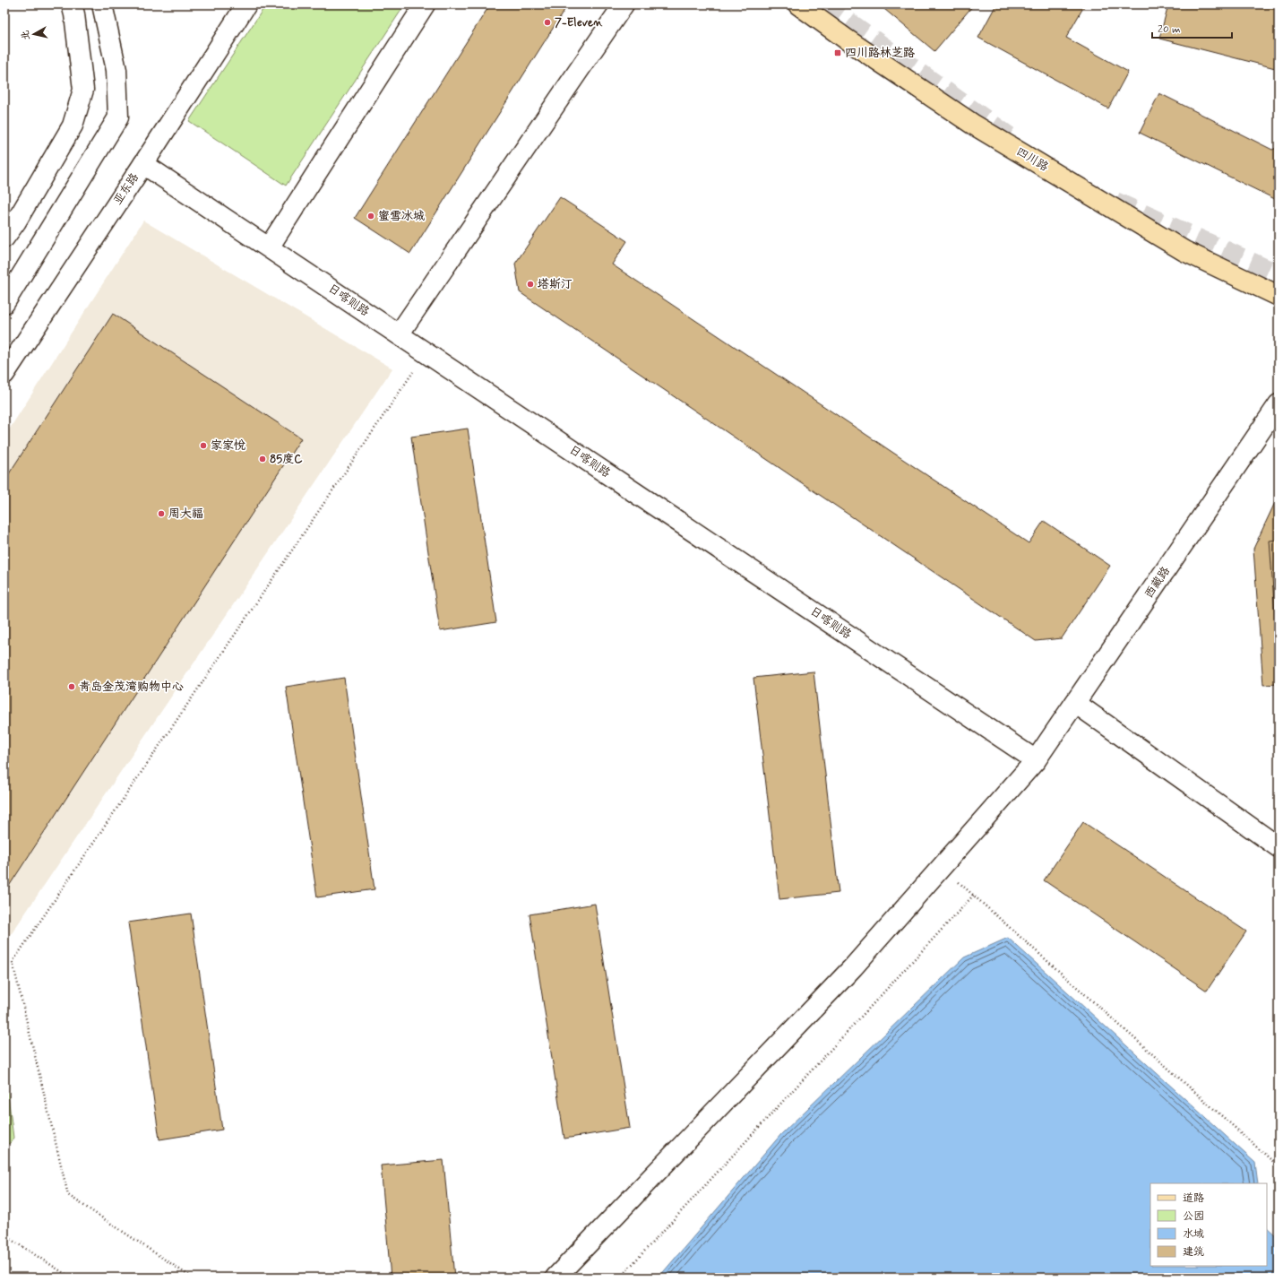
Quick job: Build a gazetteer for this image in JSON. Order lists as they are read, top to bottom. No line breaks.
{"streets":{"main road":["四川路"],"street":["亚东路","日喀则路","西藏路"]},"crossings":[["亚东路","日喀则路"],["日喀则路","西藏路"]],"places":{"other":["7-Eleven","蜜雪冰城","塔斯汀","家家悦","85度C","周大福","青岛金茂湾购物中心"],"transit":["四川路林芝路"]},"legend":["道路","公园","水域","建筑"],"scale_bar":"20 m","north":"left"}
